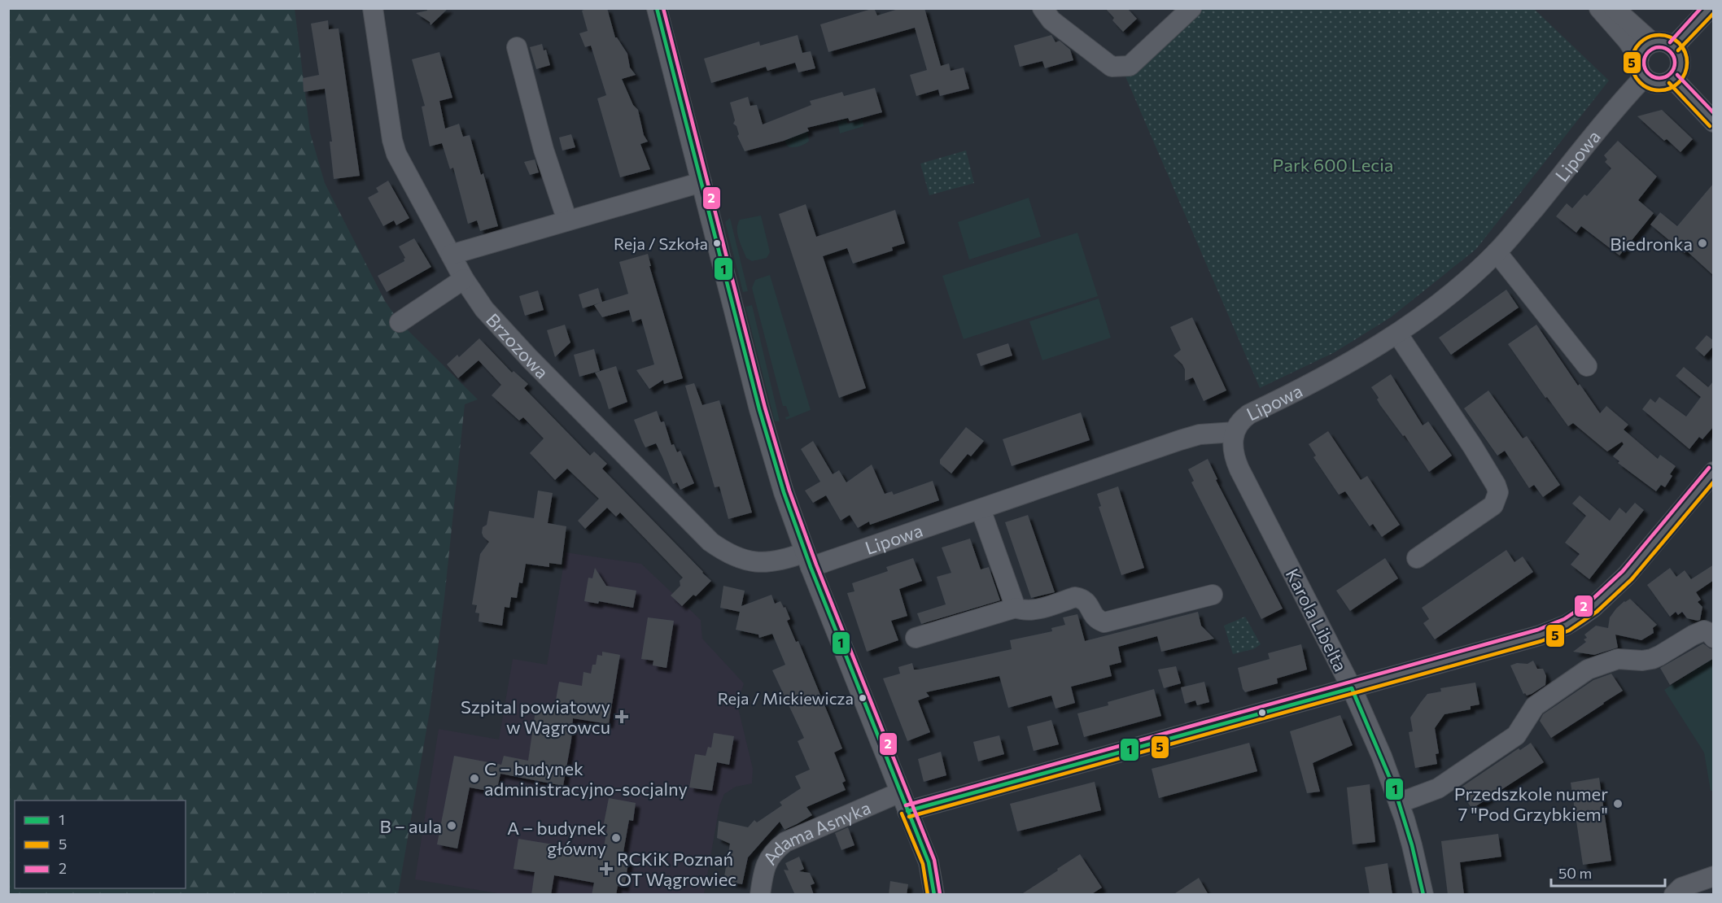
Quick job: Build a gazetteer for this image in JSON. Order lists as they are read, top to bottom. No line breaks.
{"streets":{"street":["Lipowa","Brzozowa","Karola Libelta","Adama Asnyka"]},"crossings":[["Lipowa","Brzozowa"],["Lipowa","Karola Libelta"]],"parks":["Park 600 Lecia"],"places":{"other":["Reja / Szkoła","Biedronka","Reja / Mickiewicza","C – budynek administracyjno-socjalny","Przedszkole numer 7 \"Pod Grzybkiem\"","B – aula","A – budynek główny"],"health":["Szpital powiatowy w Wągrowcu","RCKiK Poznań OT Wągrowiec"]},"lines":["transit line 1","transit line 2","transit line 5"],"legend":["1","5","2"],"scale_bar":"50 m"}
